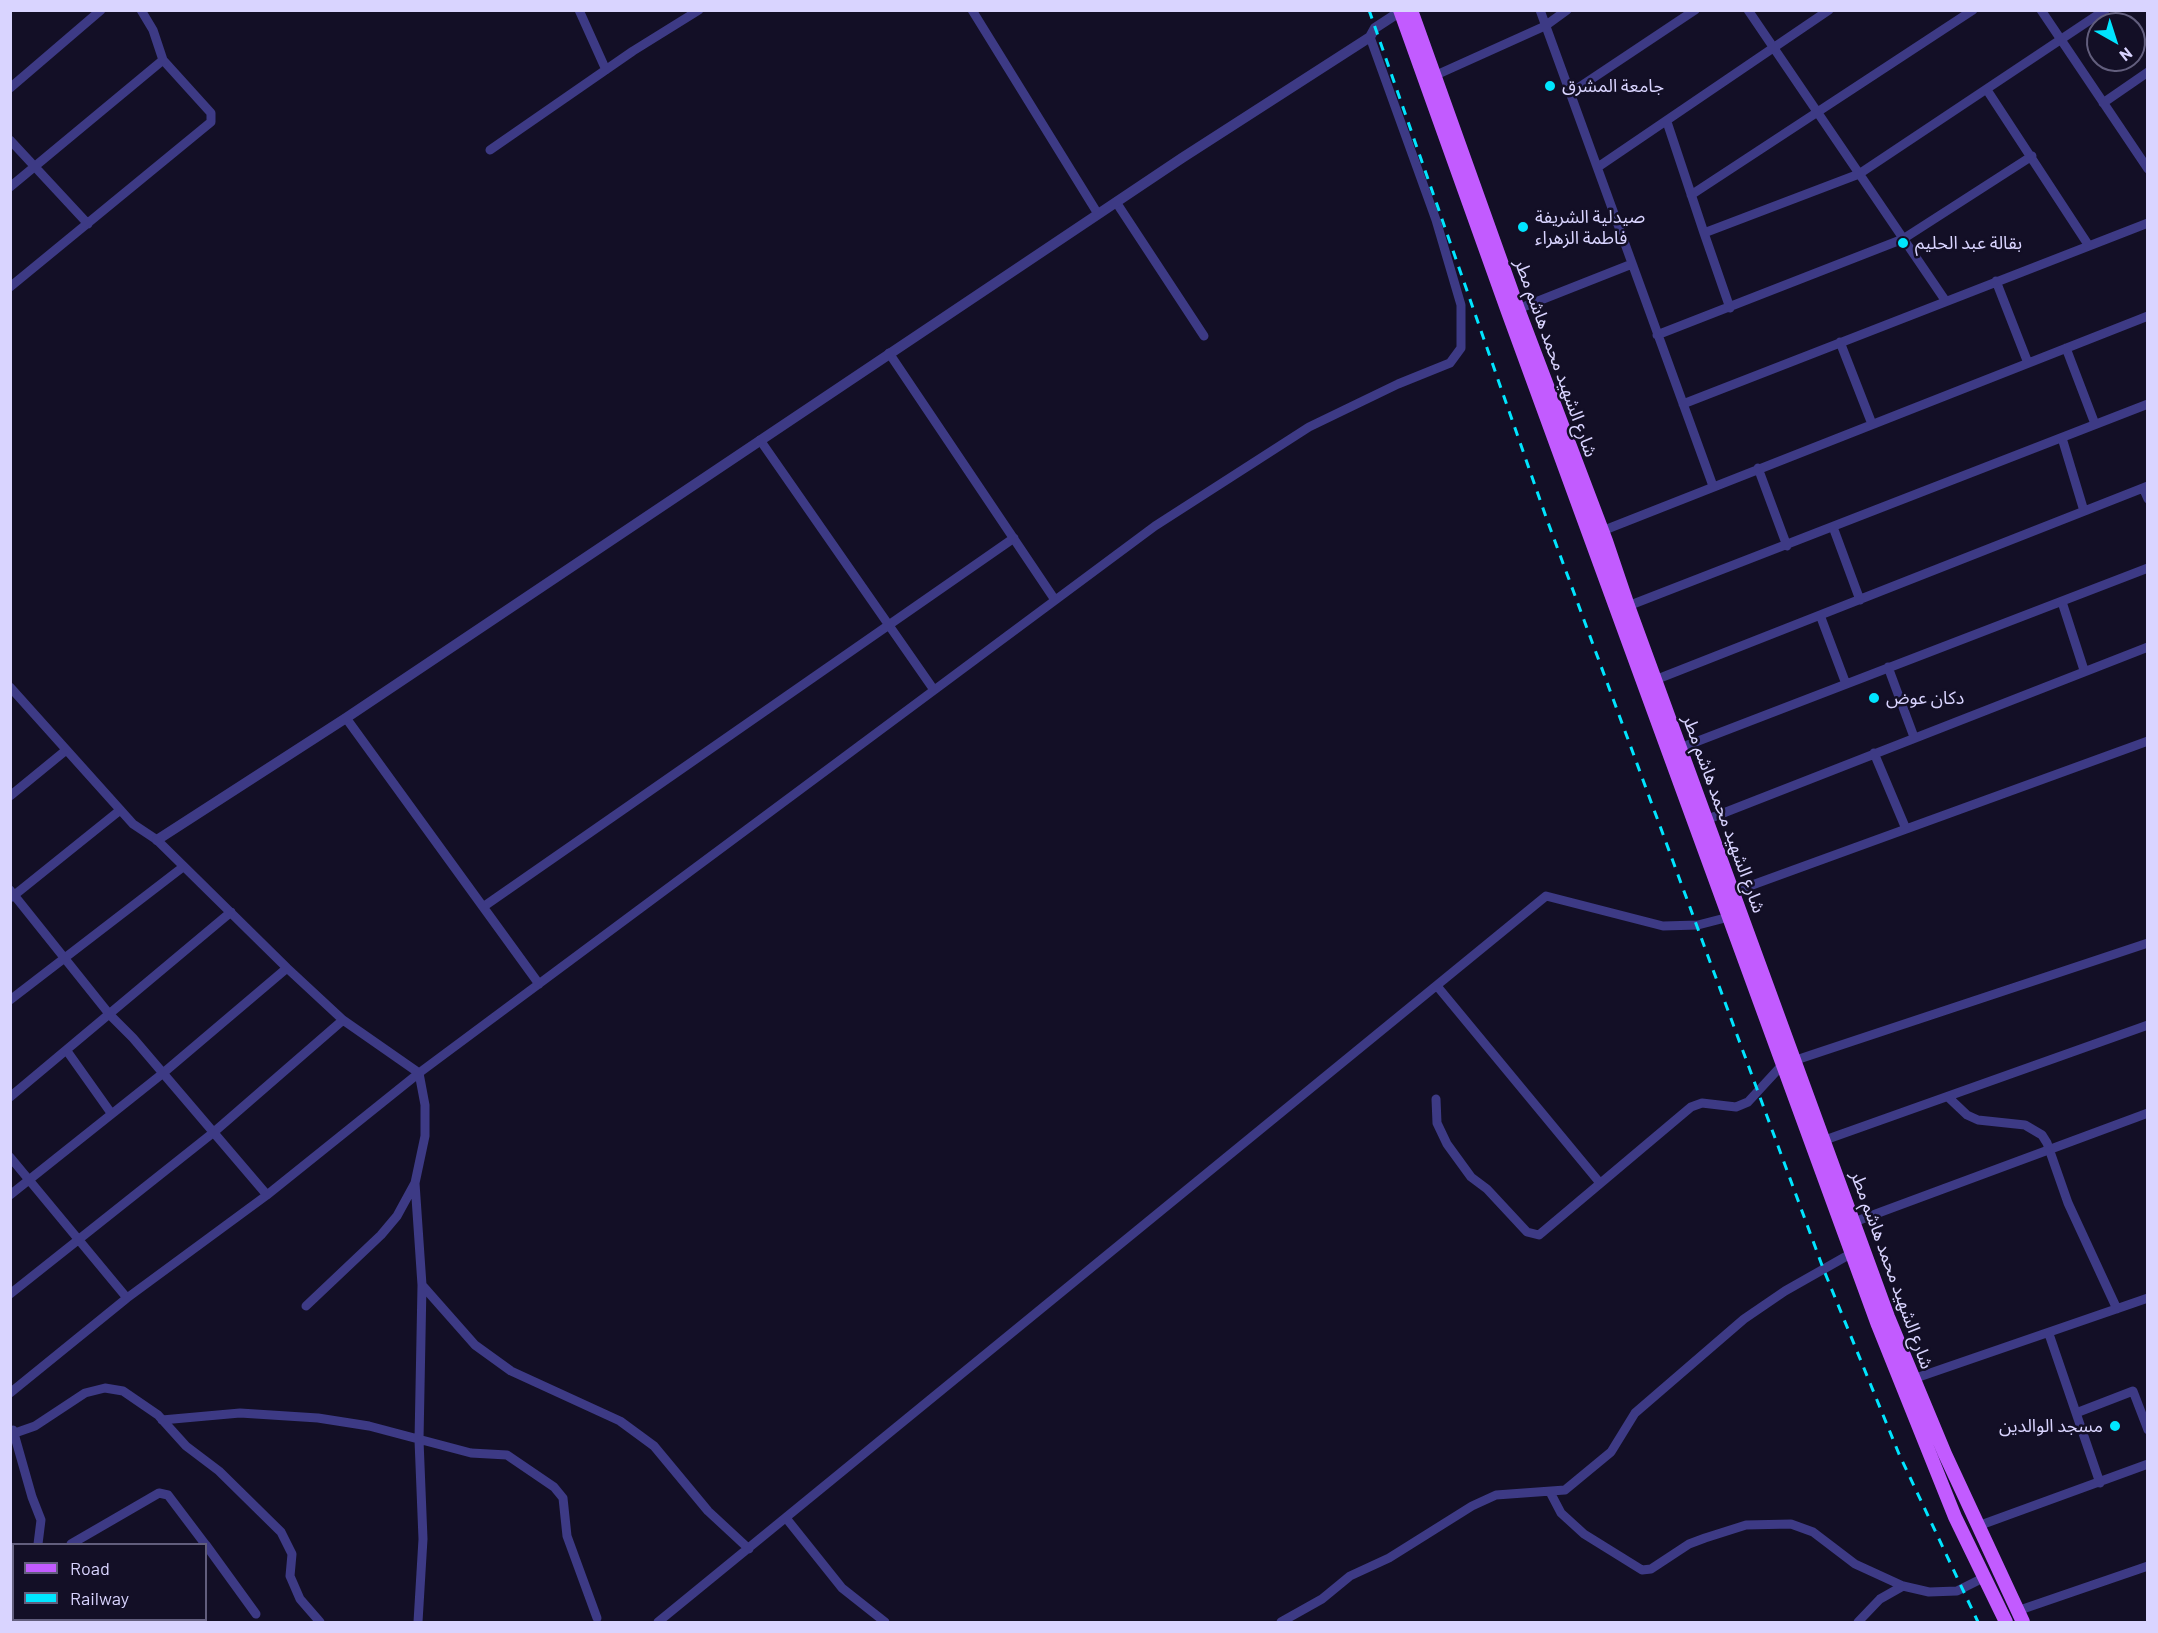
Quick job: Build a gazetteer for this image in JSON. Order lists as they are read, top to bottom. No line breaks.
{"streets":{"main road":["شارع الشهيد محمد هاشم مطر"]},"places":["جامعة المشرق","صيدلية الشريفة فاطمة الزهراء","بقالة عبد الحليم","دكان عوض","مسجد الوالدين"],"legend":["Road","Railway"],"north":"bottom right"}
